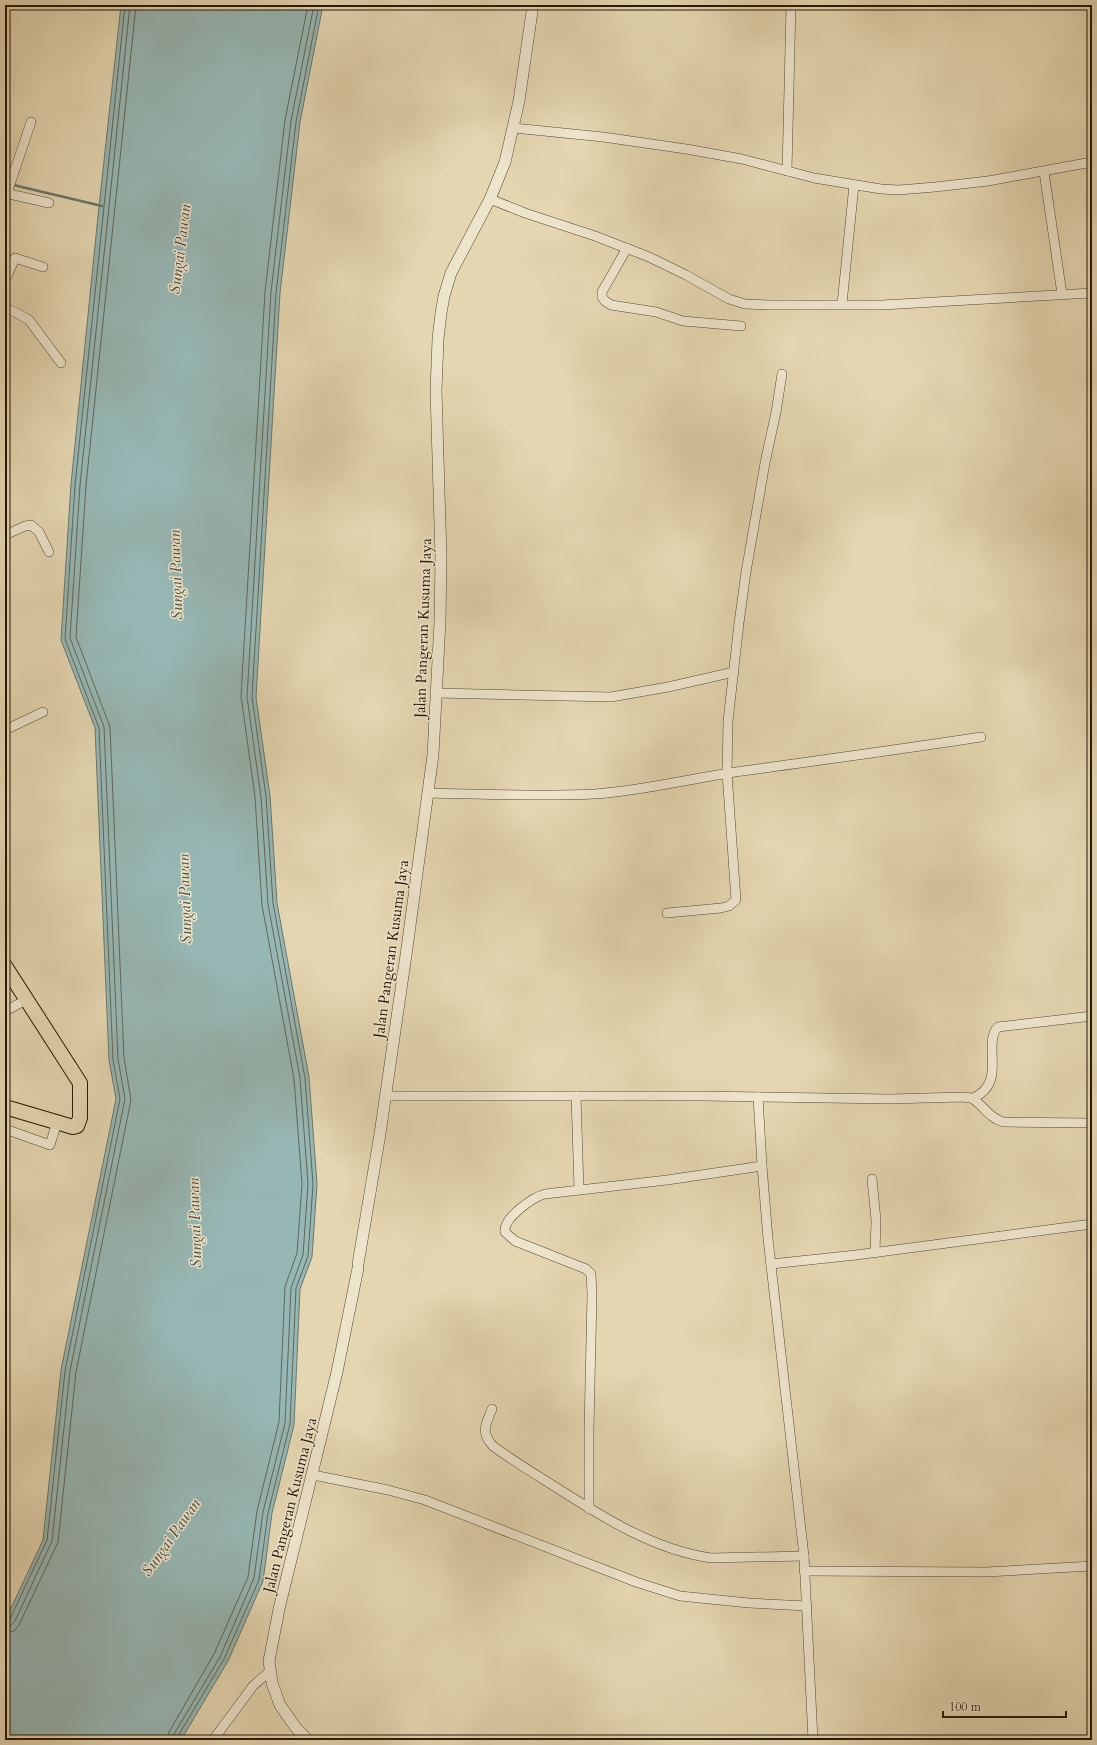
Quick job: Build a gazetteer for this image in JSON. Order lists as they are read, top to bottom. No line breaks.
{"streets":{"street":["Jalan Pangeran Kusuma Jaya"]},"water":["Sungai Pawan"],"scale_bar":"100 m"}
